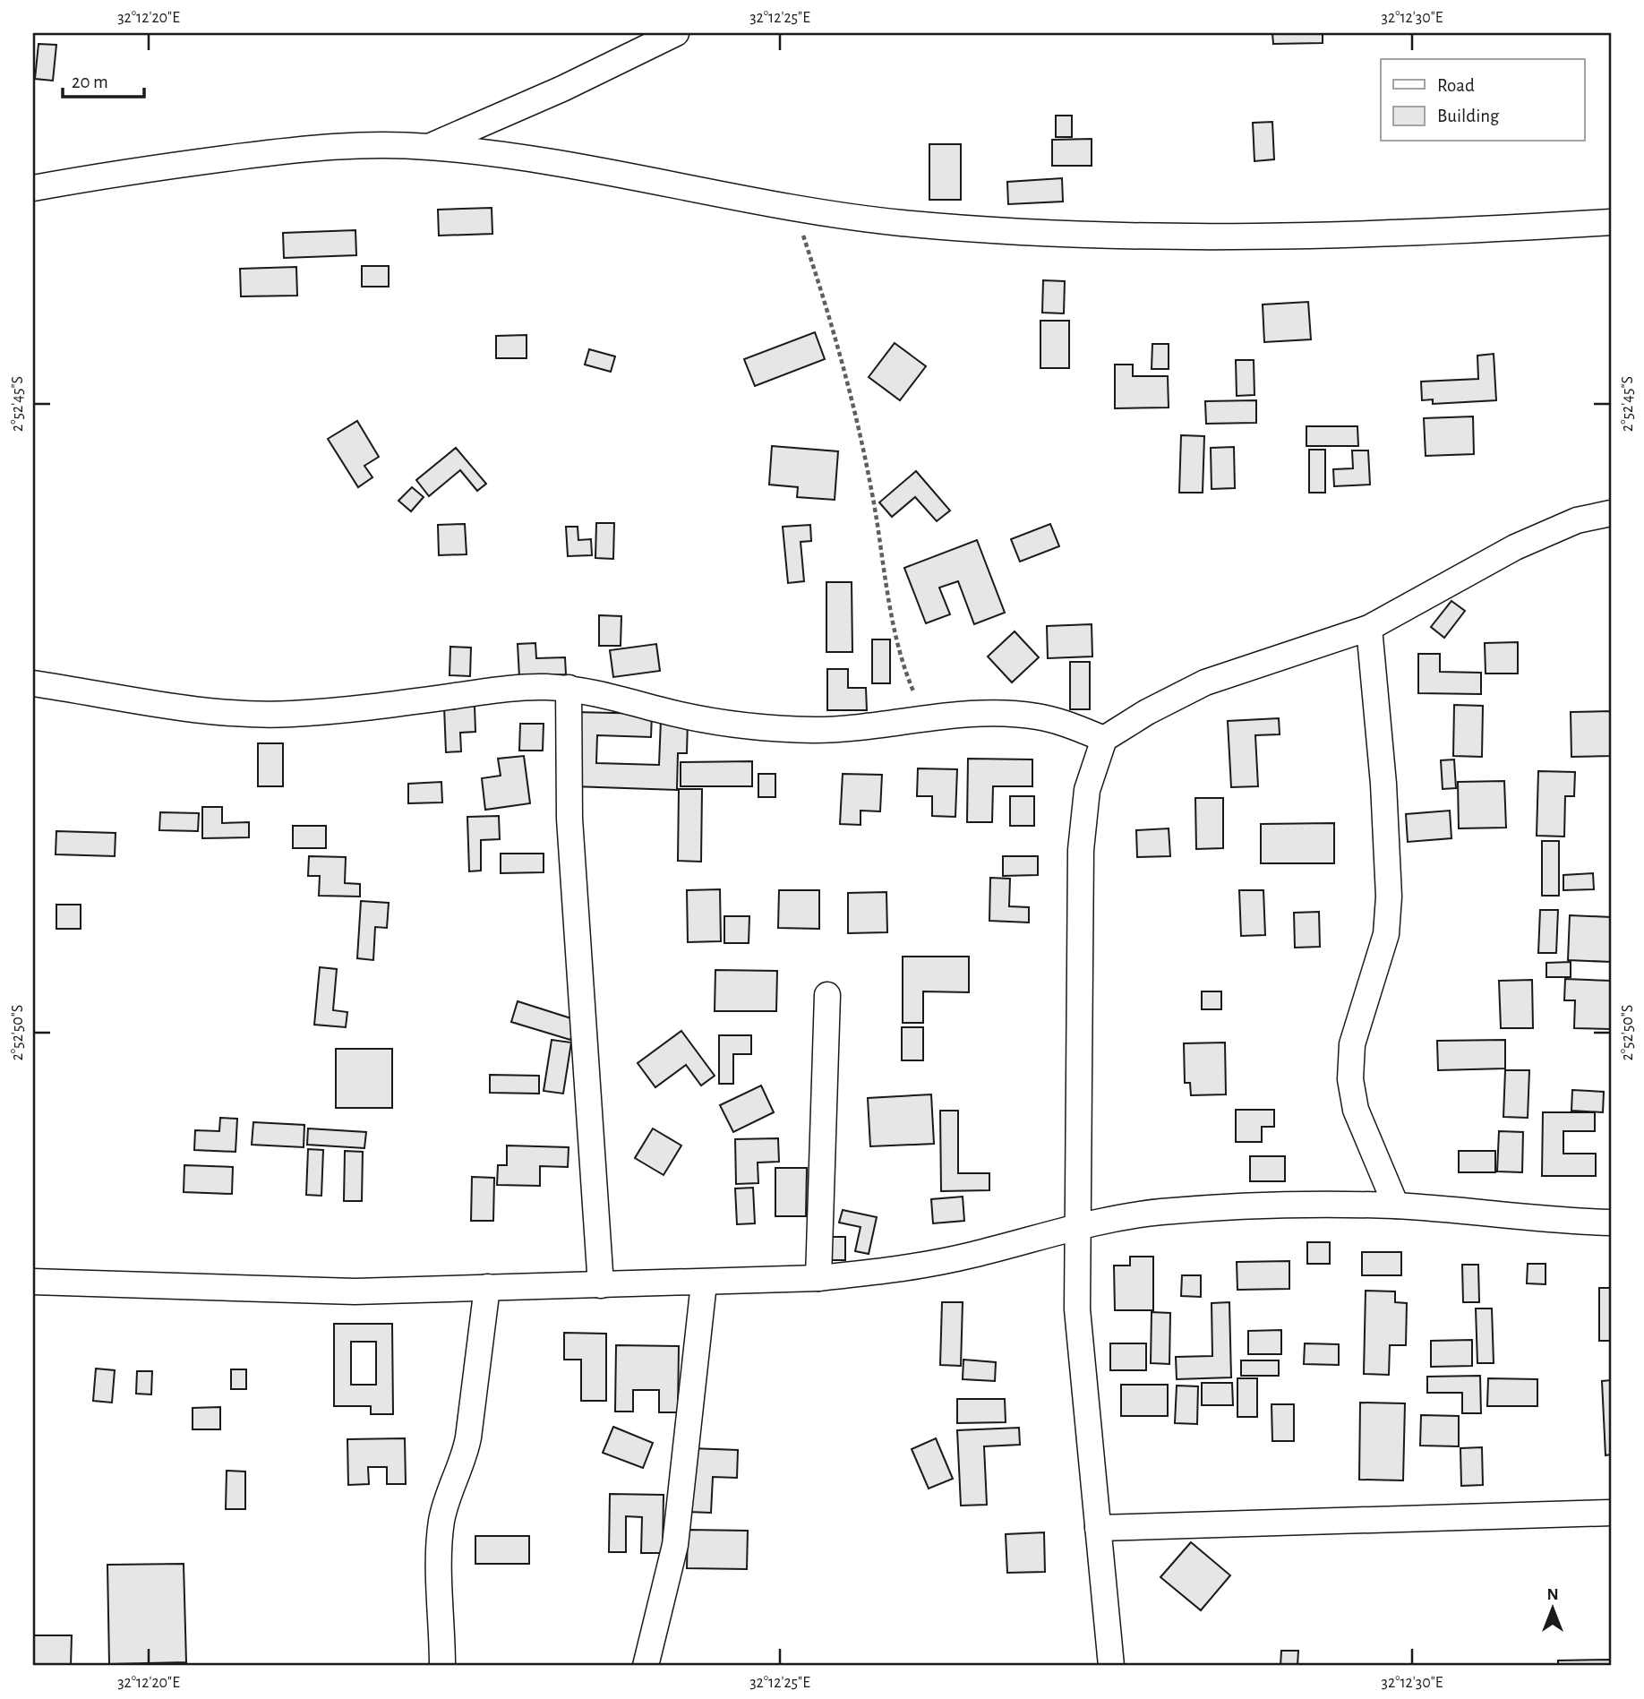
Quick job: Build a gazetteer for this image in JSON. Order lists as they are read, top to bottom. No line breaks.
{"legend":["Road","Building"],"scale_bar":"20 m","north":"top","coordinates":["32°12'20\"E","32°12'25\"E","32°12'30\"E","2°52'45\"S","2°52'50\"S"]}
